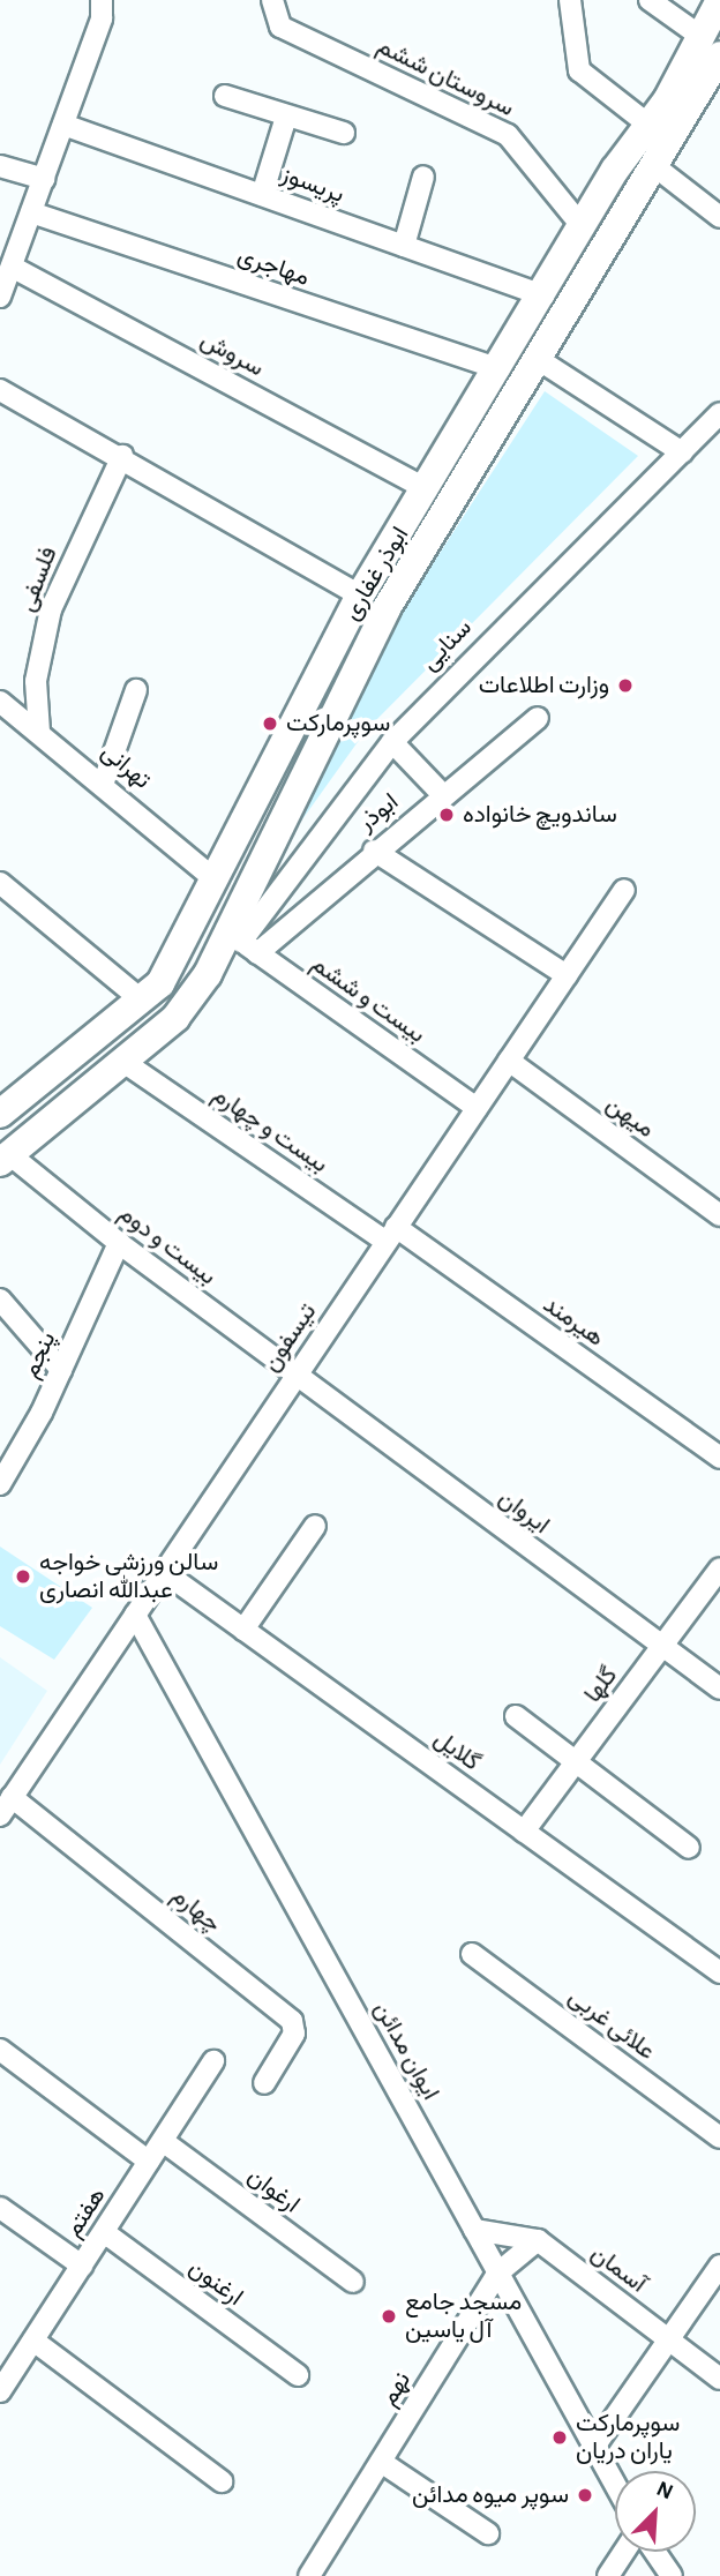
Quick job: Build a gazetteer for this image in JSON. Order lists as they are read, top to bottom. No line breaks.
{"streets":{"main road":["ابوذر غفاری"],"street":["سروستان ششم","پریسوز","مهاجری","سروش","فلسفی","سنایی","تهرانی","ابوذر","بیست و ششم","میهن","بیست و چهارم","بیست و دوم","هیرمند","تیسفون","پنجم","ایروان","گلها","گلایل","چهارم","علائی غربی","ایوان مدائن","ارغوان","هفتم","آسمان","ارغنون","نهم"]},"crossings":[["سروستان ششم","ابوذر غفاری"],["پریسوز","ابوذر غفاری"],["مهاجری","ابوذر غفاری"],["سروش","ابوذر غفاری"],["ابوذر غفاری","سنایی"],["ابوذر غفاری","تهرانی"],["ابوذر غفاری","ابوذر"],["ابوذر غفاری","بیست و ششم"],["ابوذر غفاری","بیست و چهارم"],["ابوذر غفاری","بیست و دوم"],["فلسفی","تهرانی"],["سنایی","ابوذر"],["سنایی","بیست و ششم"],["ابوذر","بیست و ششم"],["بیست و ششم","تیسفون"],["میهن","تیسفون"],["بیست و چهارم","هیرمند"],["بیست و چهارم","تیسفون"],["بیست و دوم","تیسفون"],["بیست و دوم","پنجم"],["بیست و دوم","ایروان"],["هیرمند","تیسفون"],["تیسفون","ایروان"],["تیسفون","گلایل"],["تیسفون","چهارم"],["تیسفون","ایوان مدائن"],["ایروان","گلها"],["گلها","گلایل"],["ایوان مدائن","آسمان"],["ایوان مدائن","نهم"],["ارغوان","هفتم"],["هفتم","ارغنون"],["آسمان","نهم"]],"places":["وزارت اطلاعات","سوپرمارکت","ساندویچ خانواده","سالن ورزشی خواجه عبدالله انصاری","مسجد جامع آل یاسین","سوپرمارکت یاران دریان","سوپر میوه مدائن"],"north":"top right"}
